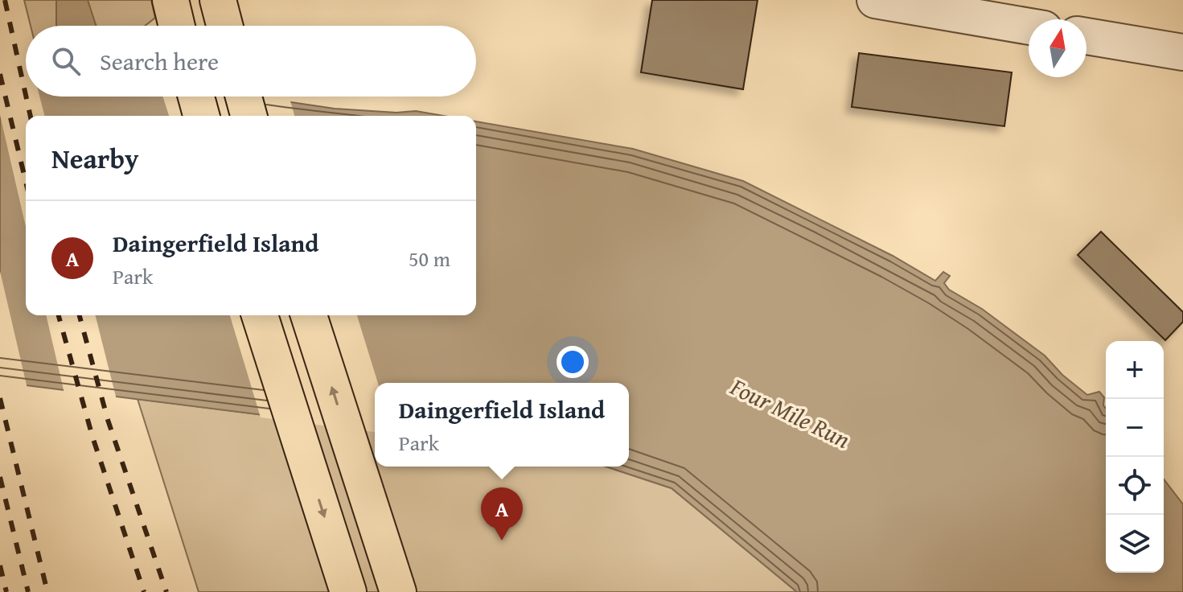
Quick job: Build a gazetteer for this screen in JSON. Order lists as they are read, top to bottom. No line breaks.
{"water":["Four Mile Run"],"north":"top","page":{"search":"Search here","heading":"Nearby","list":[{"mark":"A","name":"Daingerfield Island","note":"Park","value":"50 m"}],"map_buttons":["+","−"],"popup":["Daingerfield Island","Park"],"pins":"A"}}
